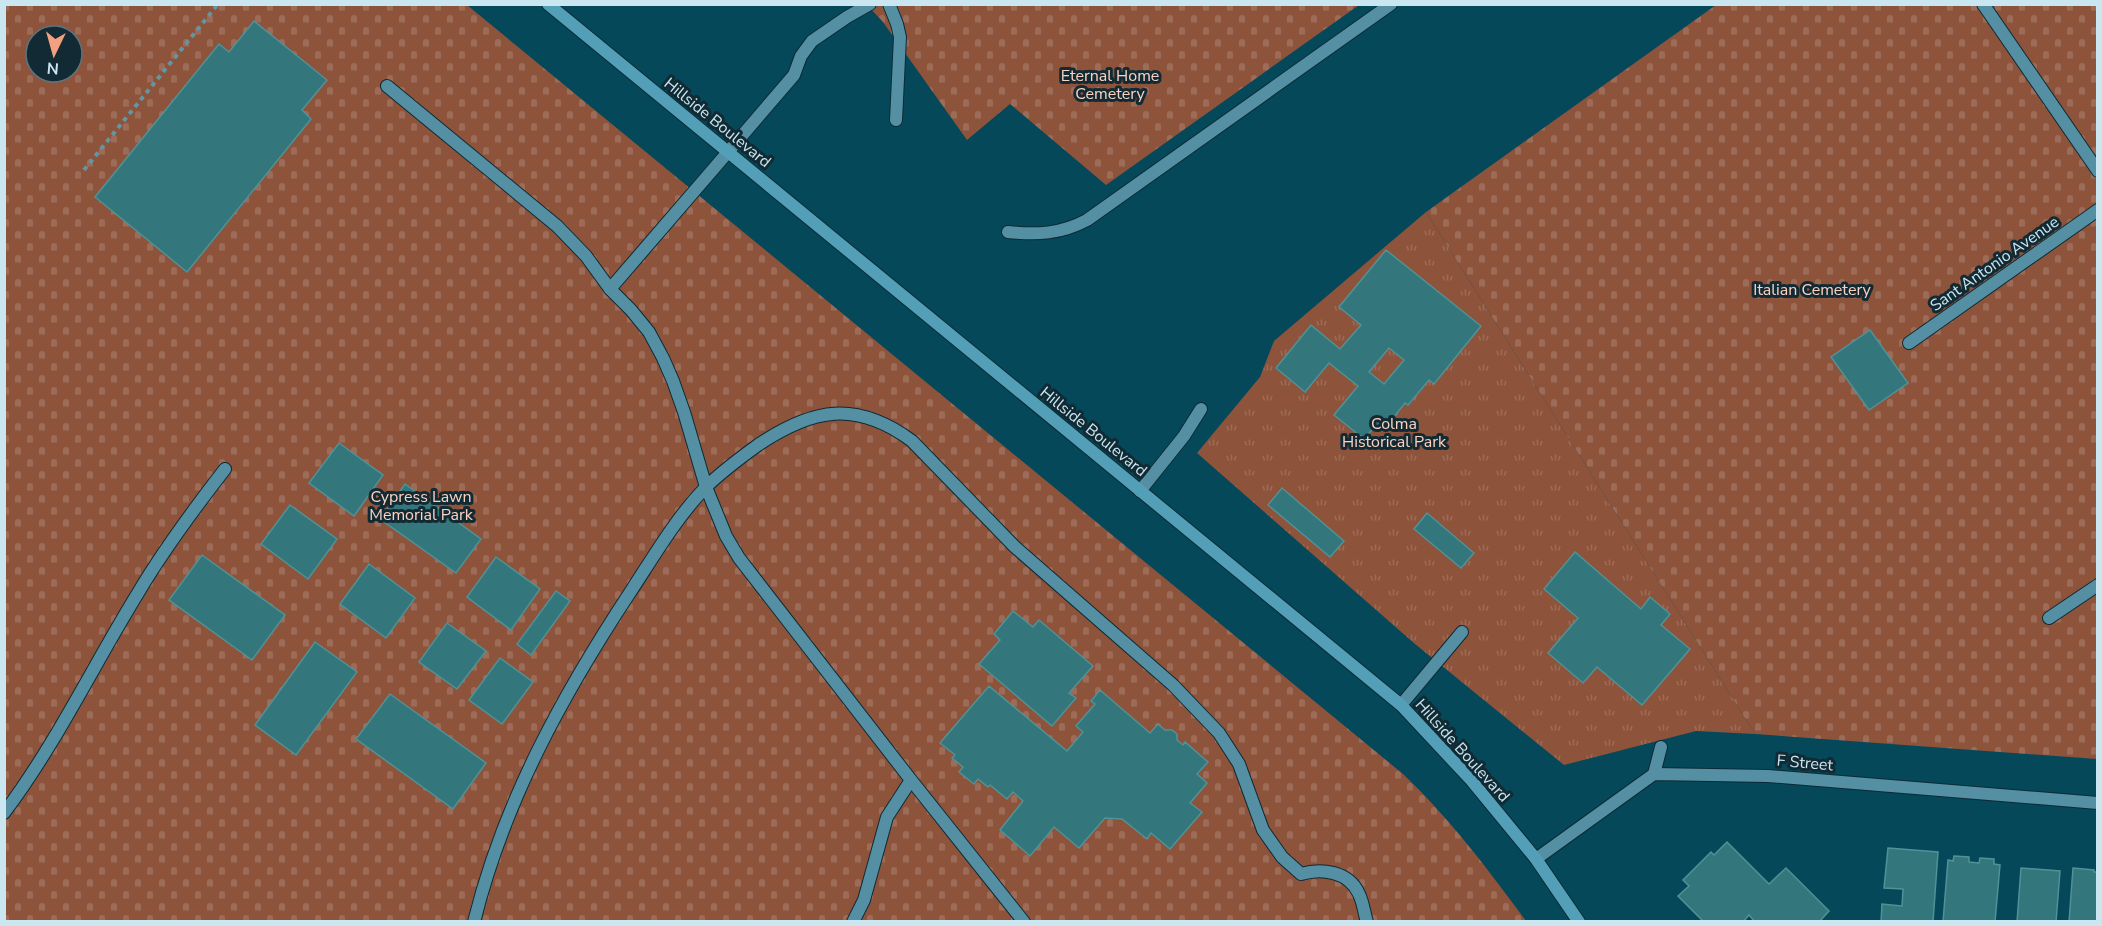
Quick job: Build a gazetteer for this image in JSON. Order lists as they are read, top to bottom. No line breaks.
{"streets":{"main road":["Hillside Boulevard"],"street":["Sant Antonio Avenue","F Street"]},"parks":["Eternal Home Cemetery","Italian Cemetery","Colma Historical Park","Cypress Lawn Memorial Park"],"north":"bottom"}
